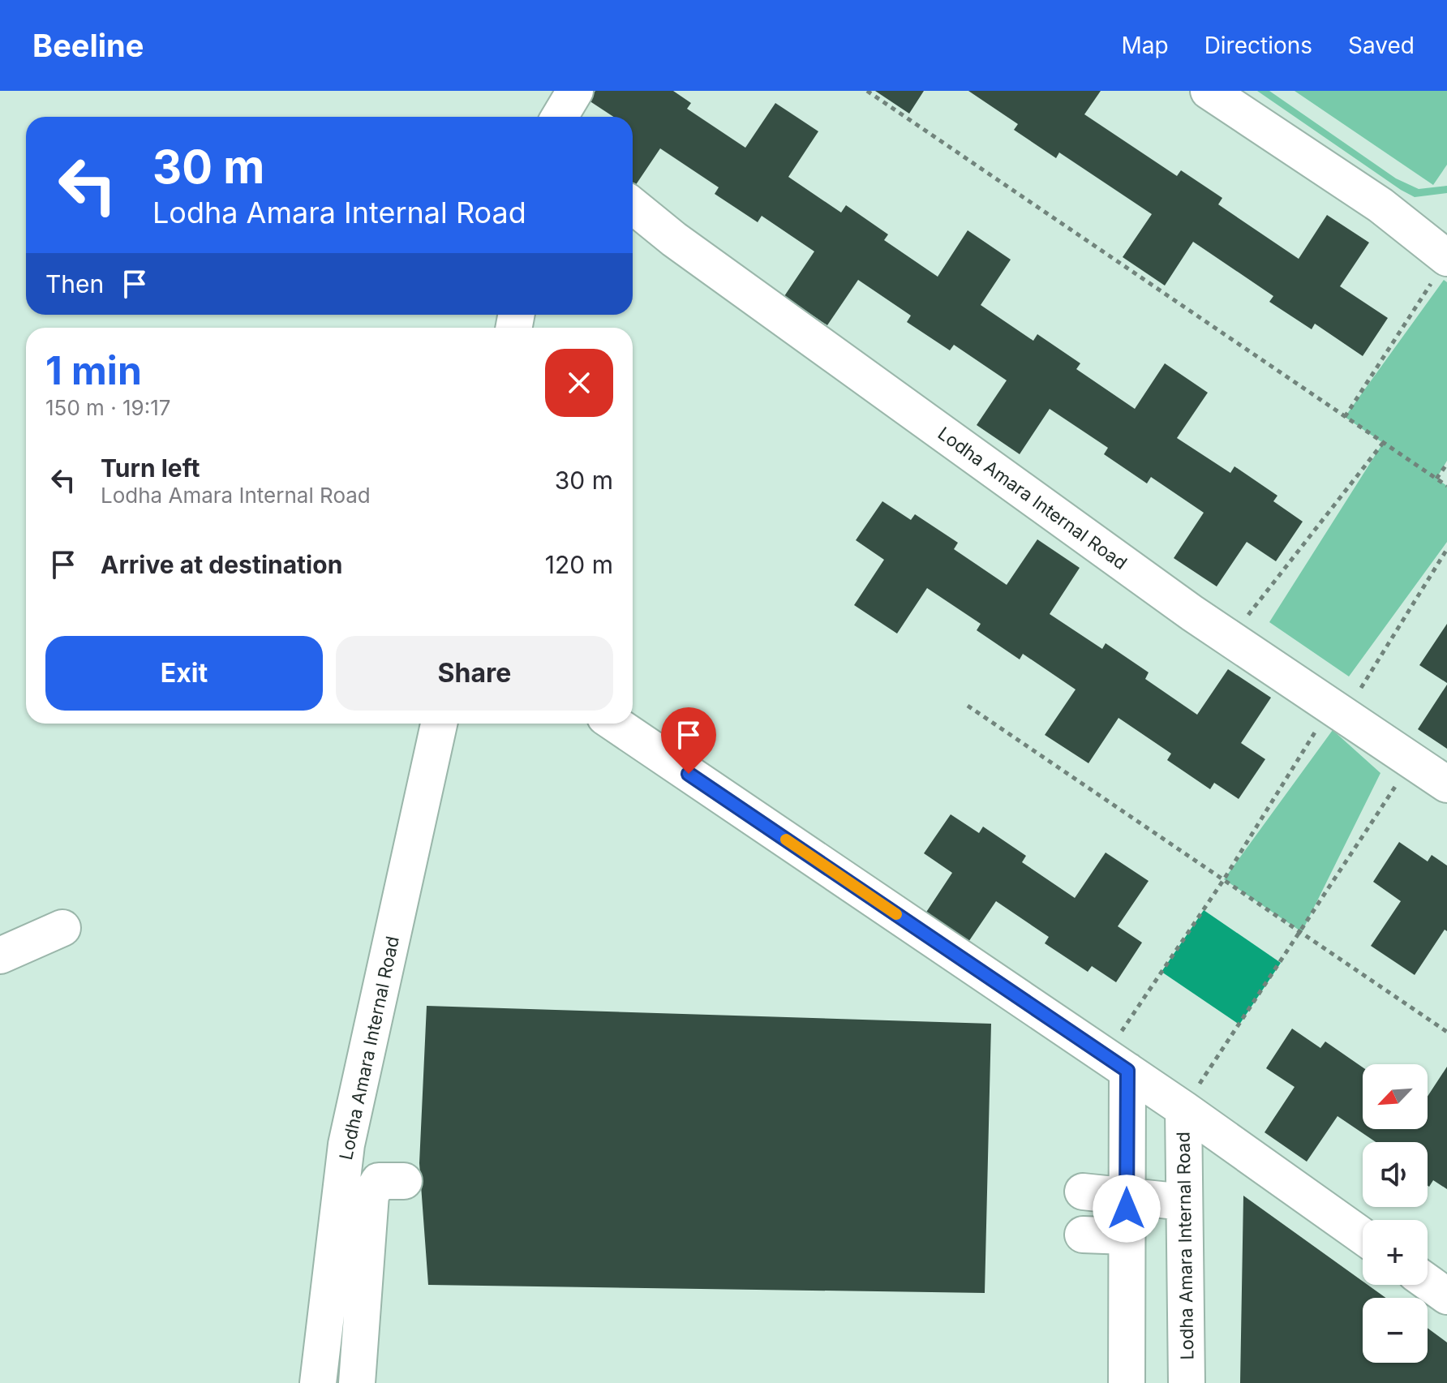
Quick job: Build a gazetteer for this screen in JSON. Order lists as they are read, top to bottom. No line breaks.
{"streets":{"street":["Lodha Amara Internal Road"]},"north":"bottom left","page":{"header":"Beeline","nav":["Map","Directions","Saved"],"turn":["30 m","Lodha Amara Internal Road"],"then":"Then","heading":["1 min","150 m · 19:17"],"list":[{"name":"Turn left","note":"Lodha Amara Internal Road","value":"30 m"},{"name":"Arrive at destination","value":"120 m"}],"buttons":["Exit","Share"],"map_buttons":["+","−"]}}
